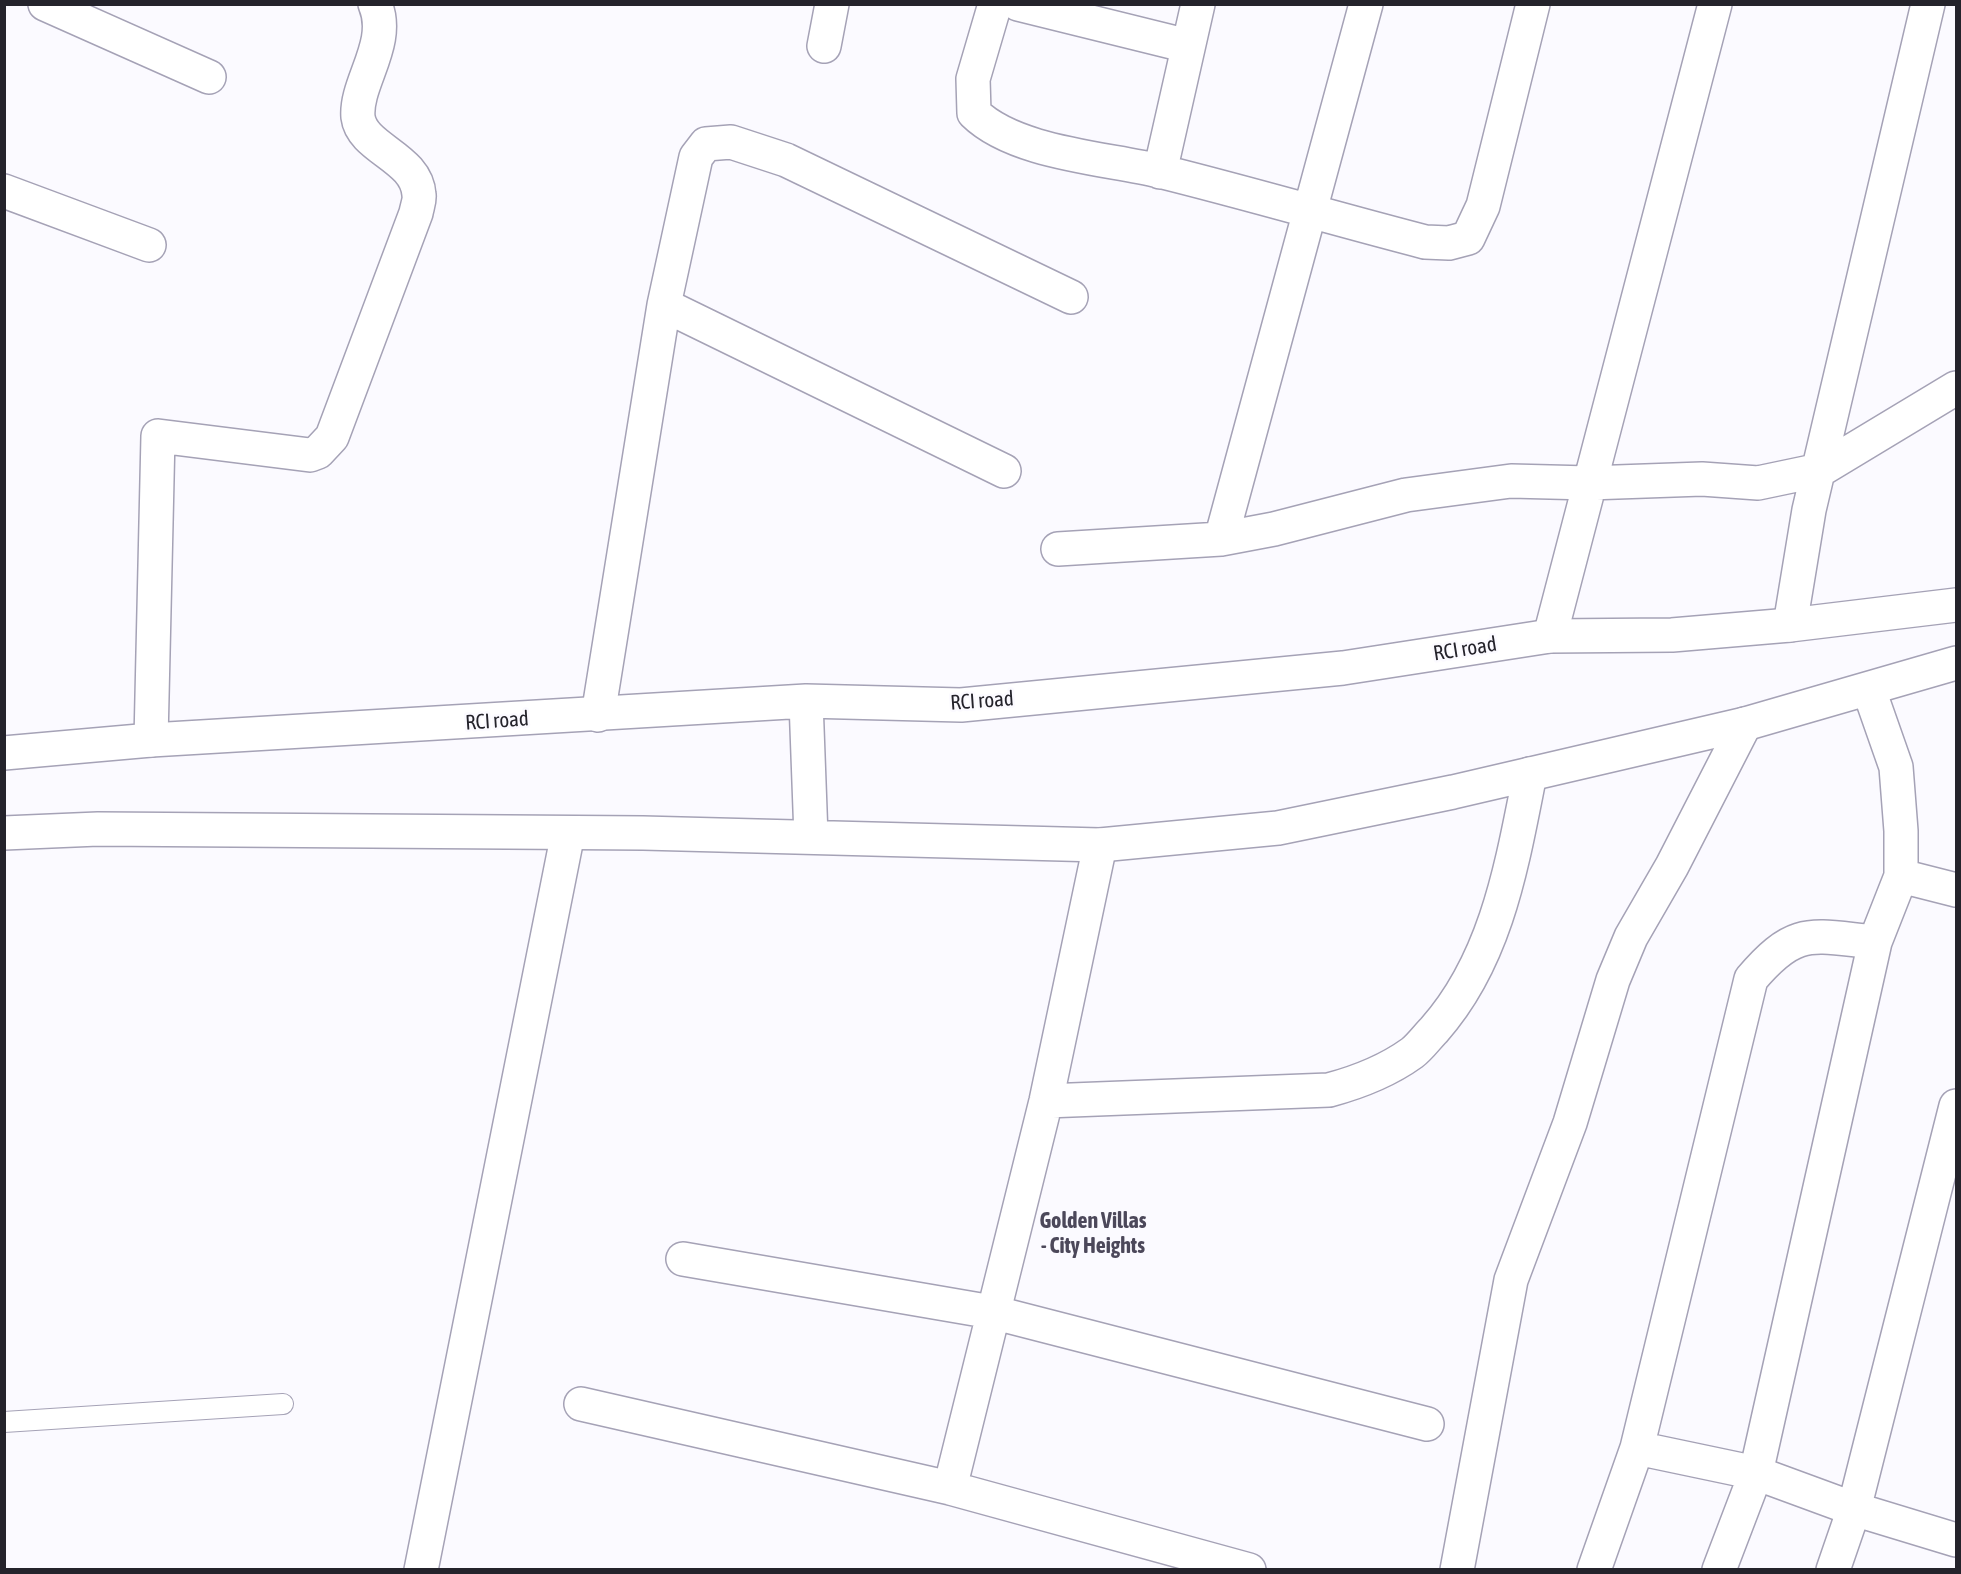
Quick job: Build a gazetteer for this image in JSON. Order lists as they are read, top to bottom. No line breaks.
{"streets":{"street":["RCI road"]},"districts":["Golden Villas - City Heights"]}
